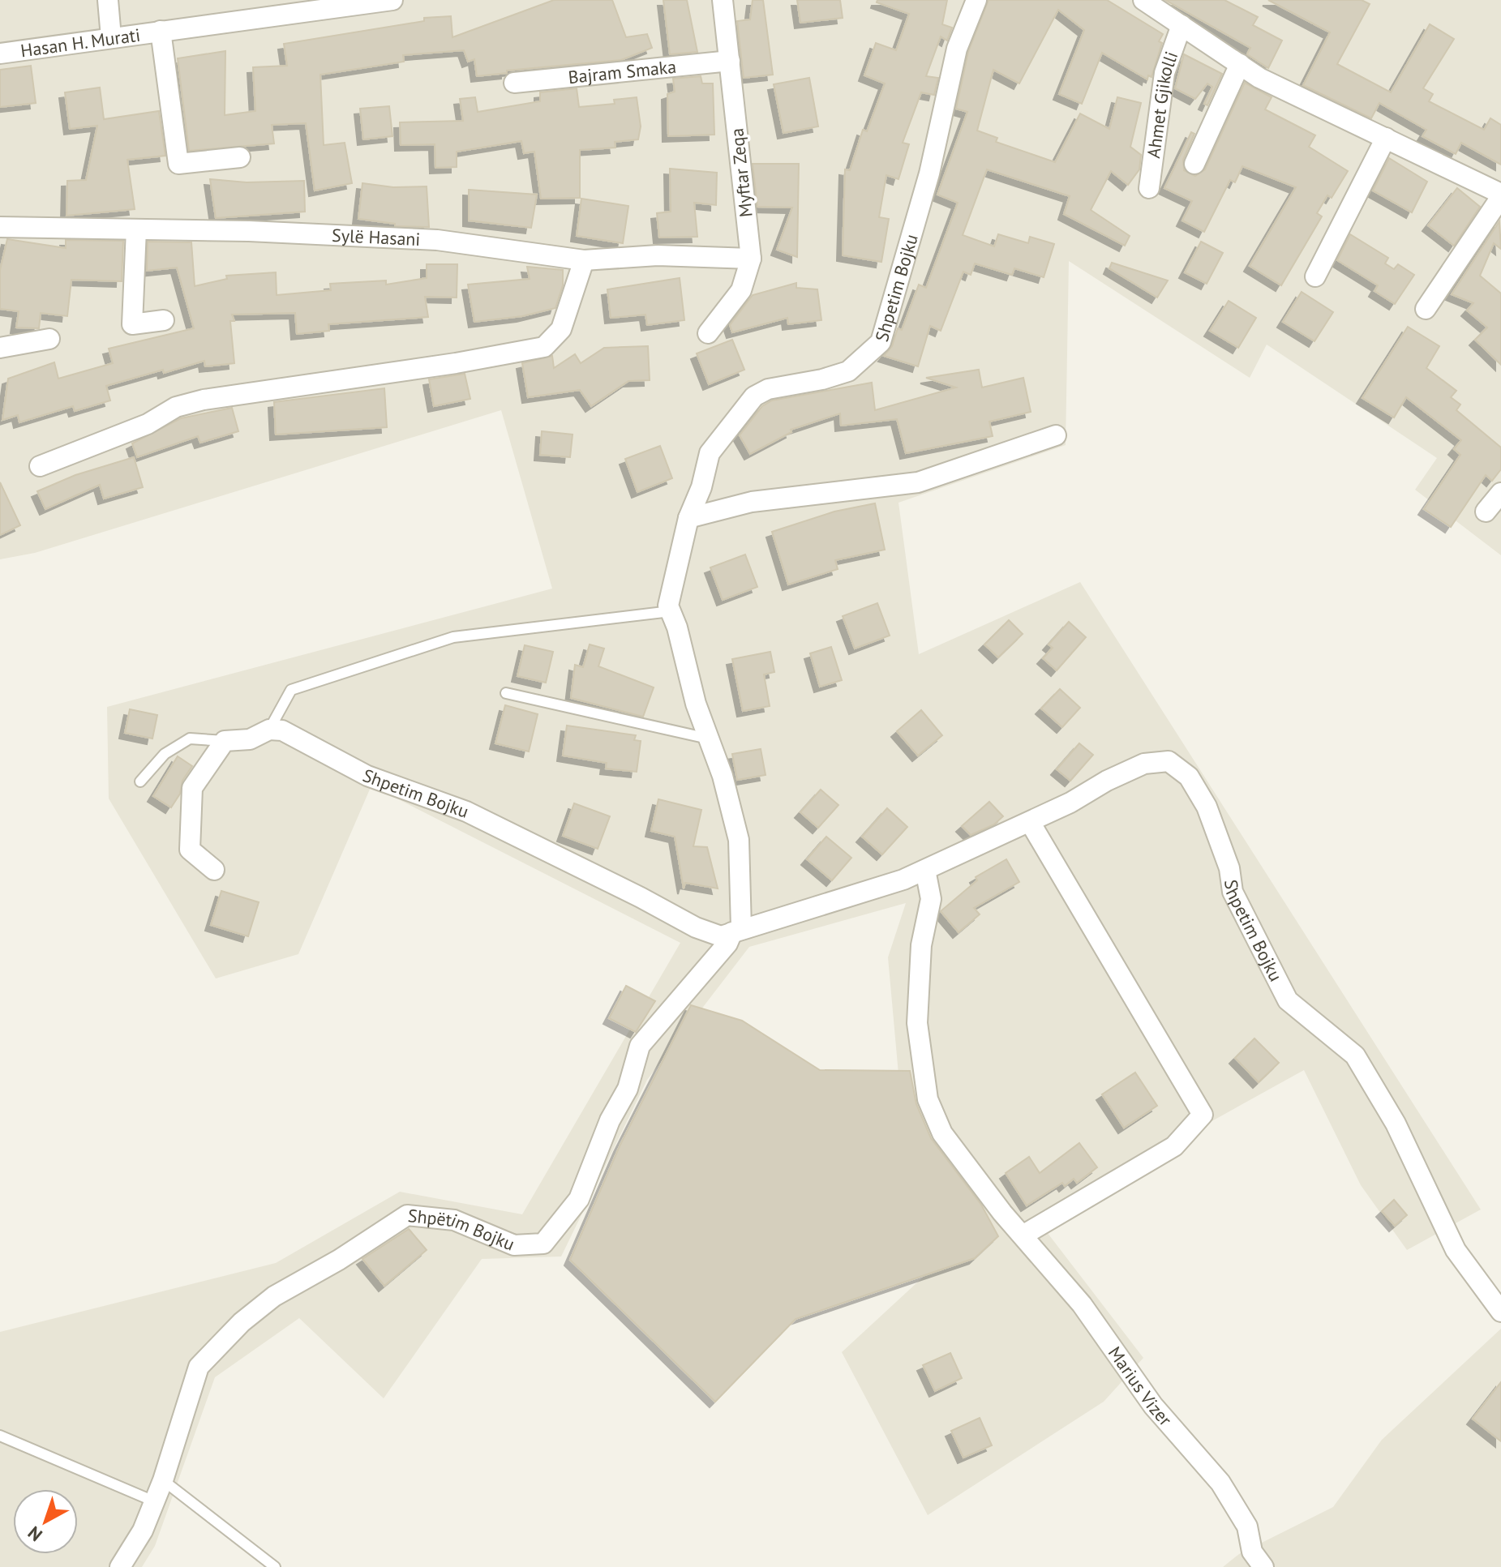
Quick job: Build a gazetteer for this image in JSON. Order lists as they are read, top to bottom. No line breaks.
{"streets":{"street":["Hasan H. Murati","Bajram Smaka","Ahmet Gjikolli","Myftar Zeqa","Sylë Hasani","Shpetim Bojku","Shpëtim Bojku","Marius Vizer"]},"crossings":[["Bajram Smaka","Myftar Zeqa"],["Myftar Zeqa","Sylë Hasani"],["Shpetim Bojku","Shpëtim Bojku"],["Shpetim Bojku","Marius Vizer"]],"north":"bottom left"}
